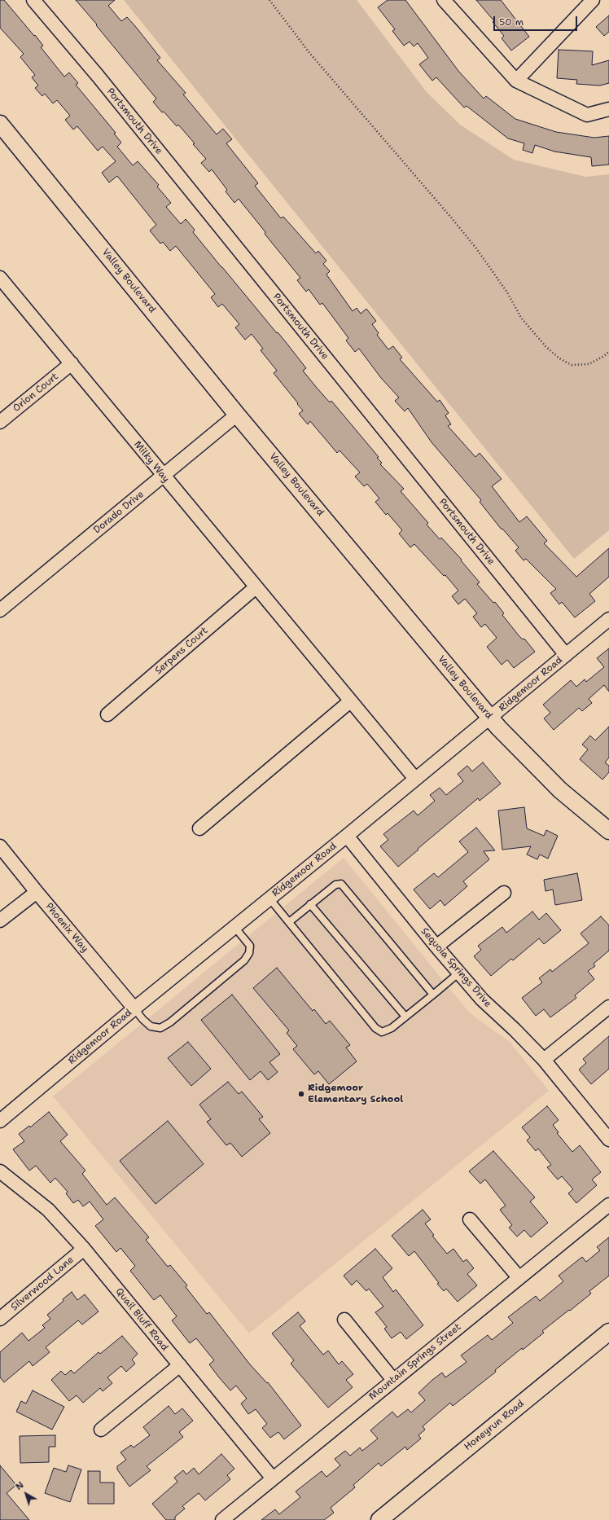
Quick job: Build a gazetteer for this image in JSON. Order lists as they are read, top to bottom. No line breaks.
{"streets":{"street":["Portsmouth Drive","Valley Boulevard","Orion Court","Milky Way","Dorado Drive","Serpens Court","Ridgemoor Road","Phoenix Way","Sequoia Springs Drive","Silverwood Lane","Quail Bluff Road","Mountain Springs Street","Honeyrun Road"]},"crossings":[["Portsmouth Drive","Ridgemoor Road"],["Valley Boulevard","Dorado Drive"],["Valley Boulevard","Ridgemoor Road"],["Orion Court","Milky Way"],["Milky Way","Dorado Drive"],["Milky Way","Serpens Court"],["Milky Way","Ridgemoor Road"],["Ridgemoor Road","Phoenix Way"],["Ridgemoor Road","Sequoia Springs Drive"],["Silverwood Lane","Quail Bluff Road"],["Quail Bluff Road","Mountain Springs Street"]],"places":["Ridgemoor Elementary School"],"scale_bar":"50 m","north":"top left"}
